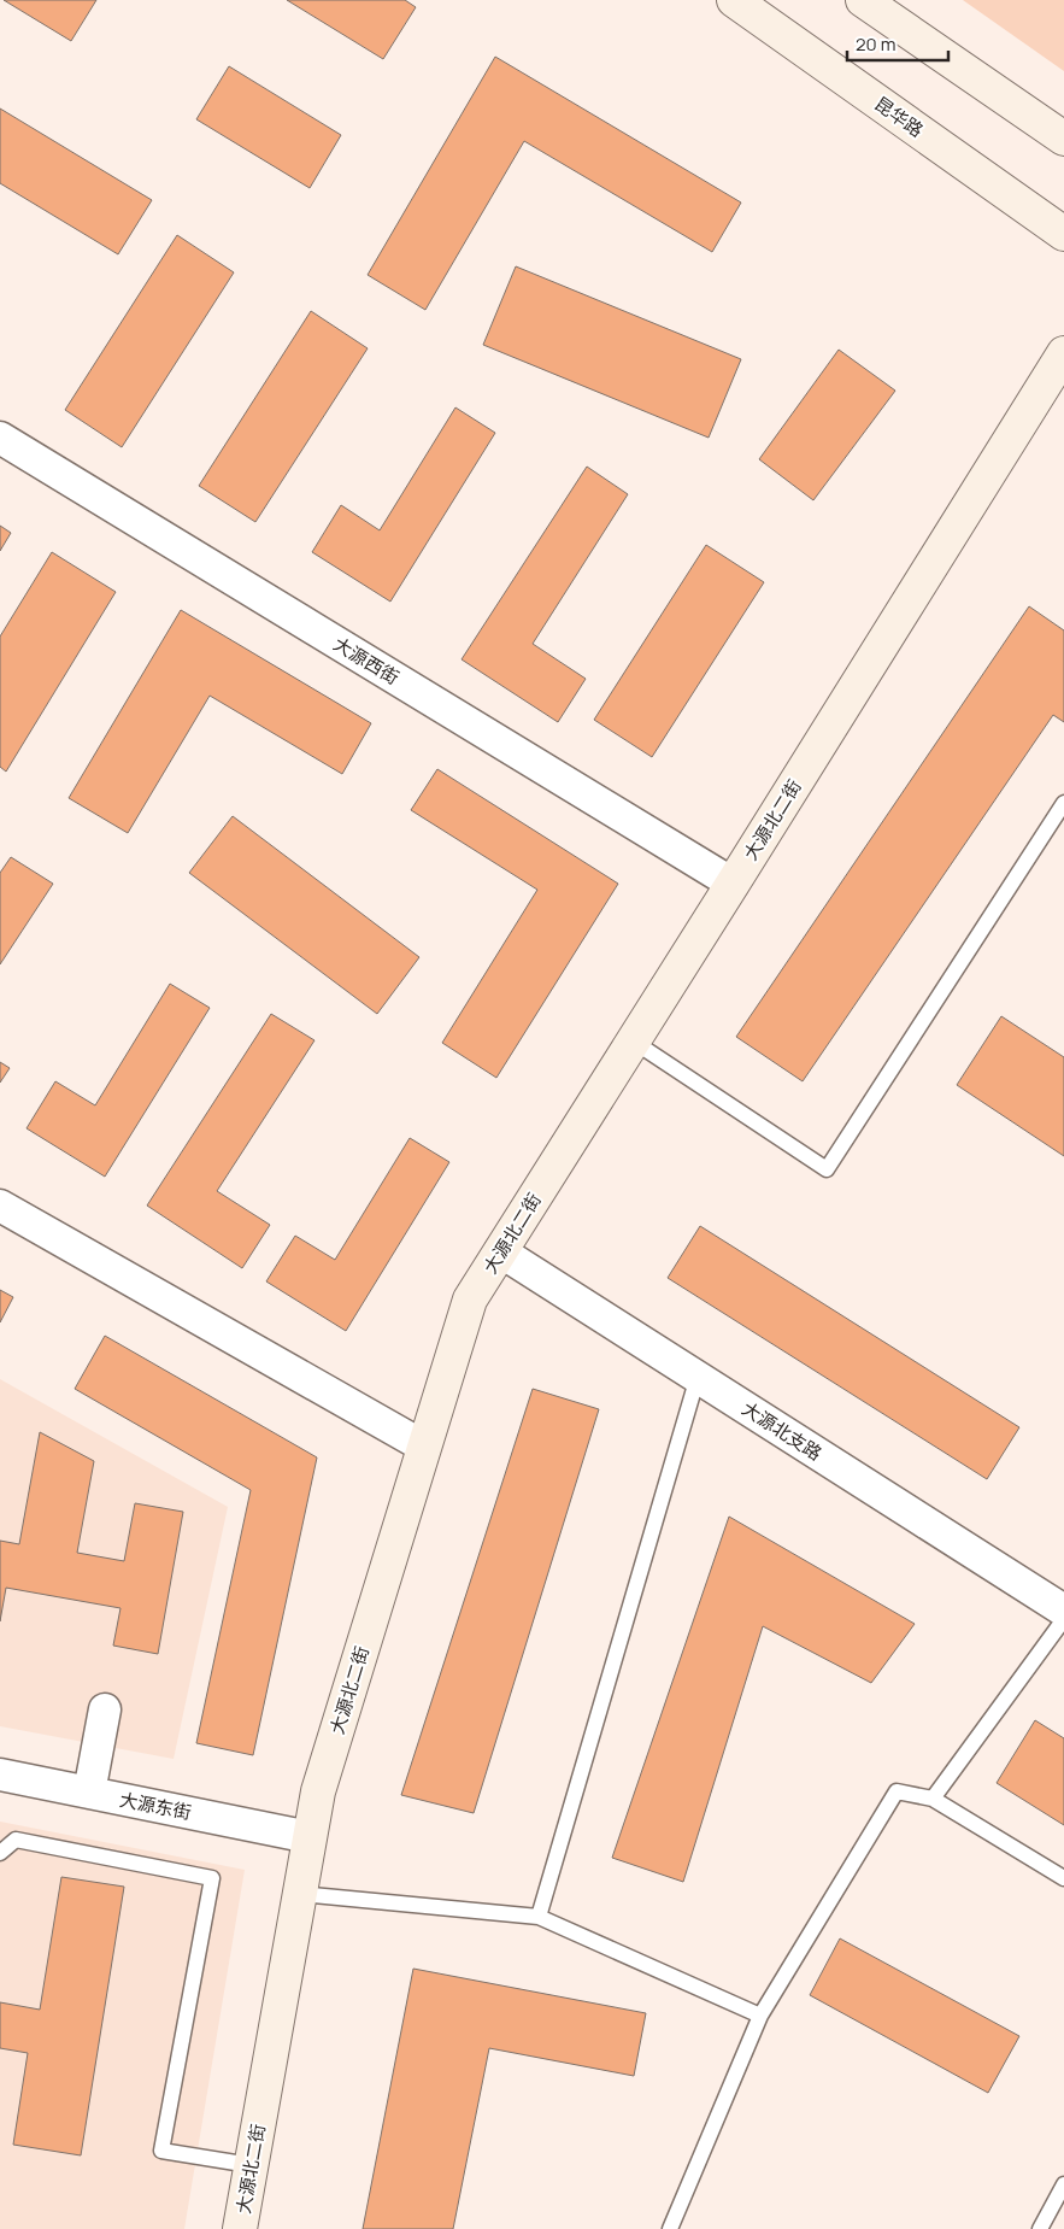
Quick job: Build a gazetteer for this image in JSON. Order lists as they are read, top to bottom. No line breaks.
{"streets":{"street":["昆华路","大源西街","大源北二街","大源北支路","大源东街"]},"crossings":[["大源西街","大源北二街"],["大源北二街","大源北支路"],["大源北二街","大源东街"]],"scale_bar":"20 m"}
